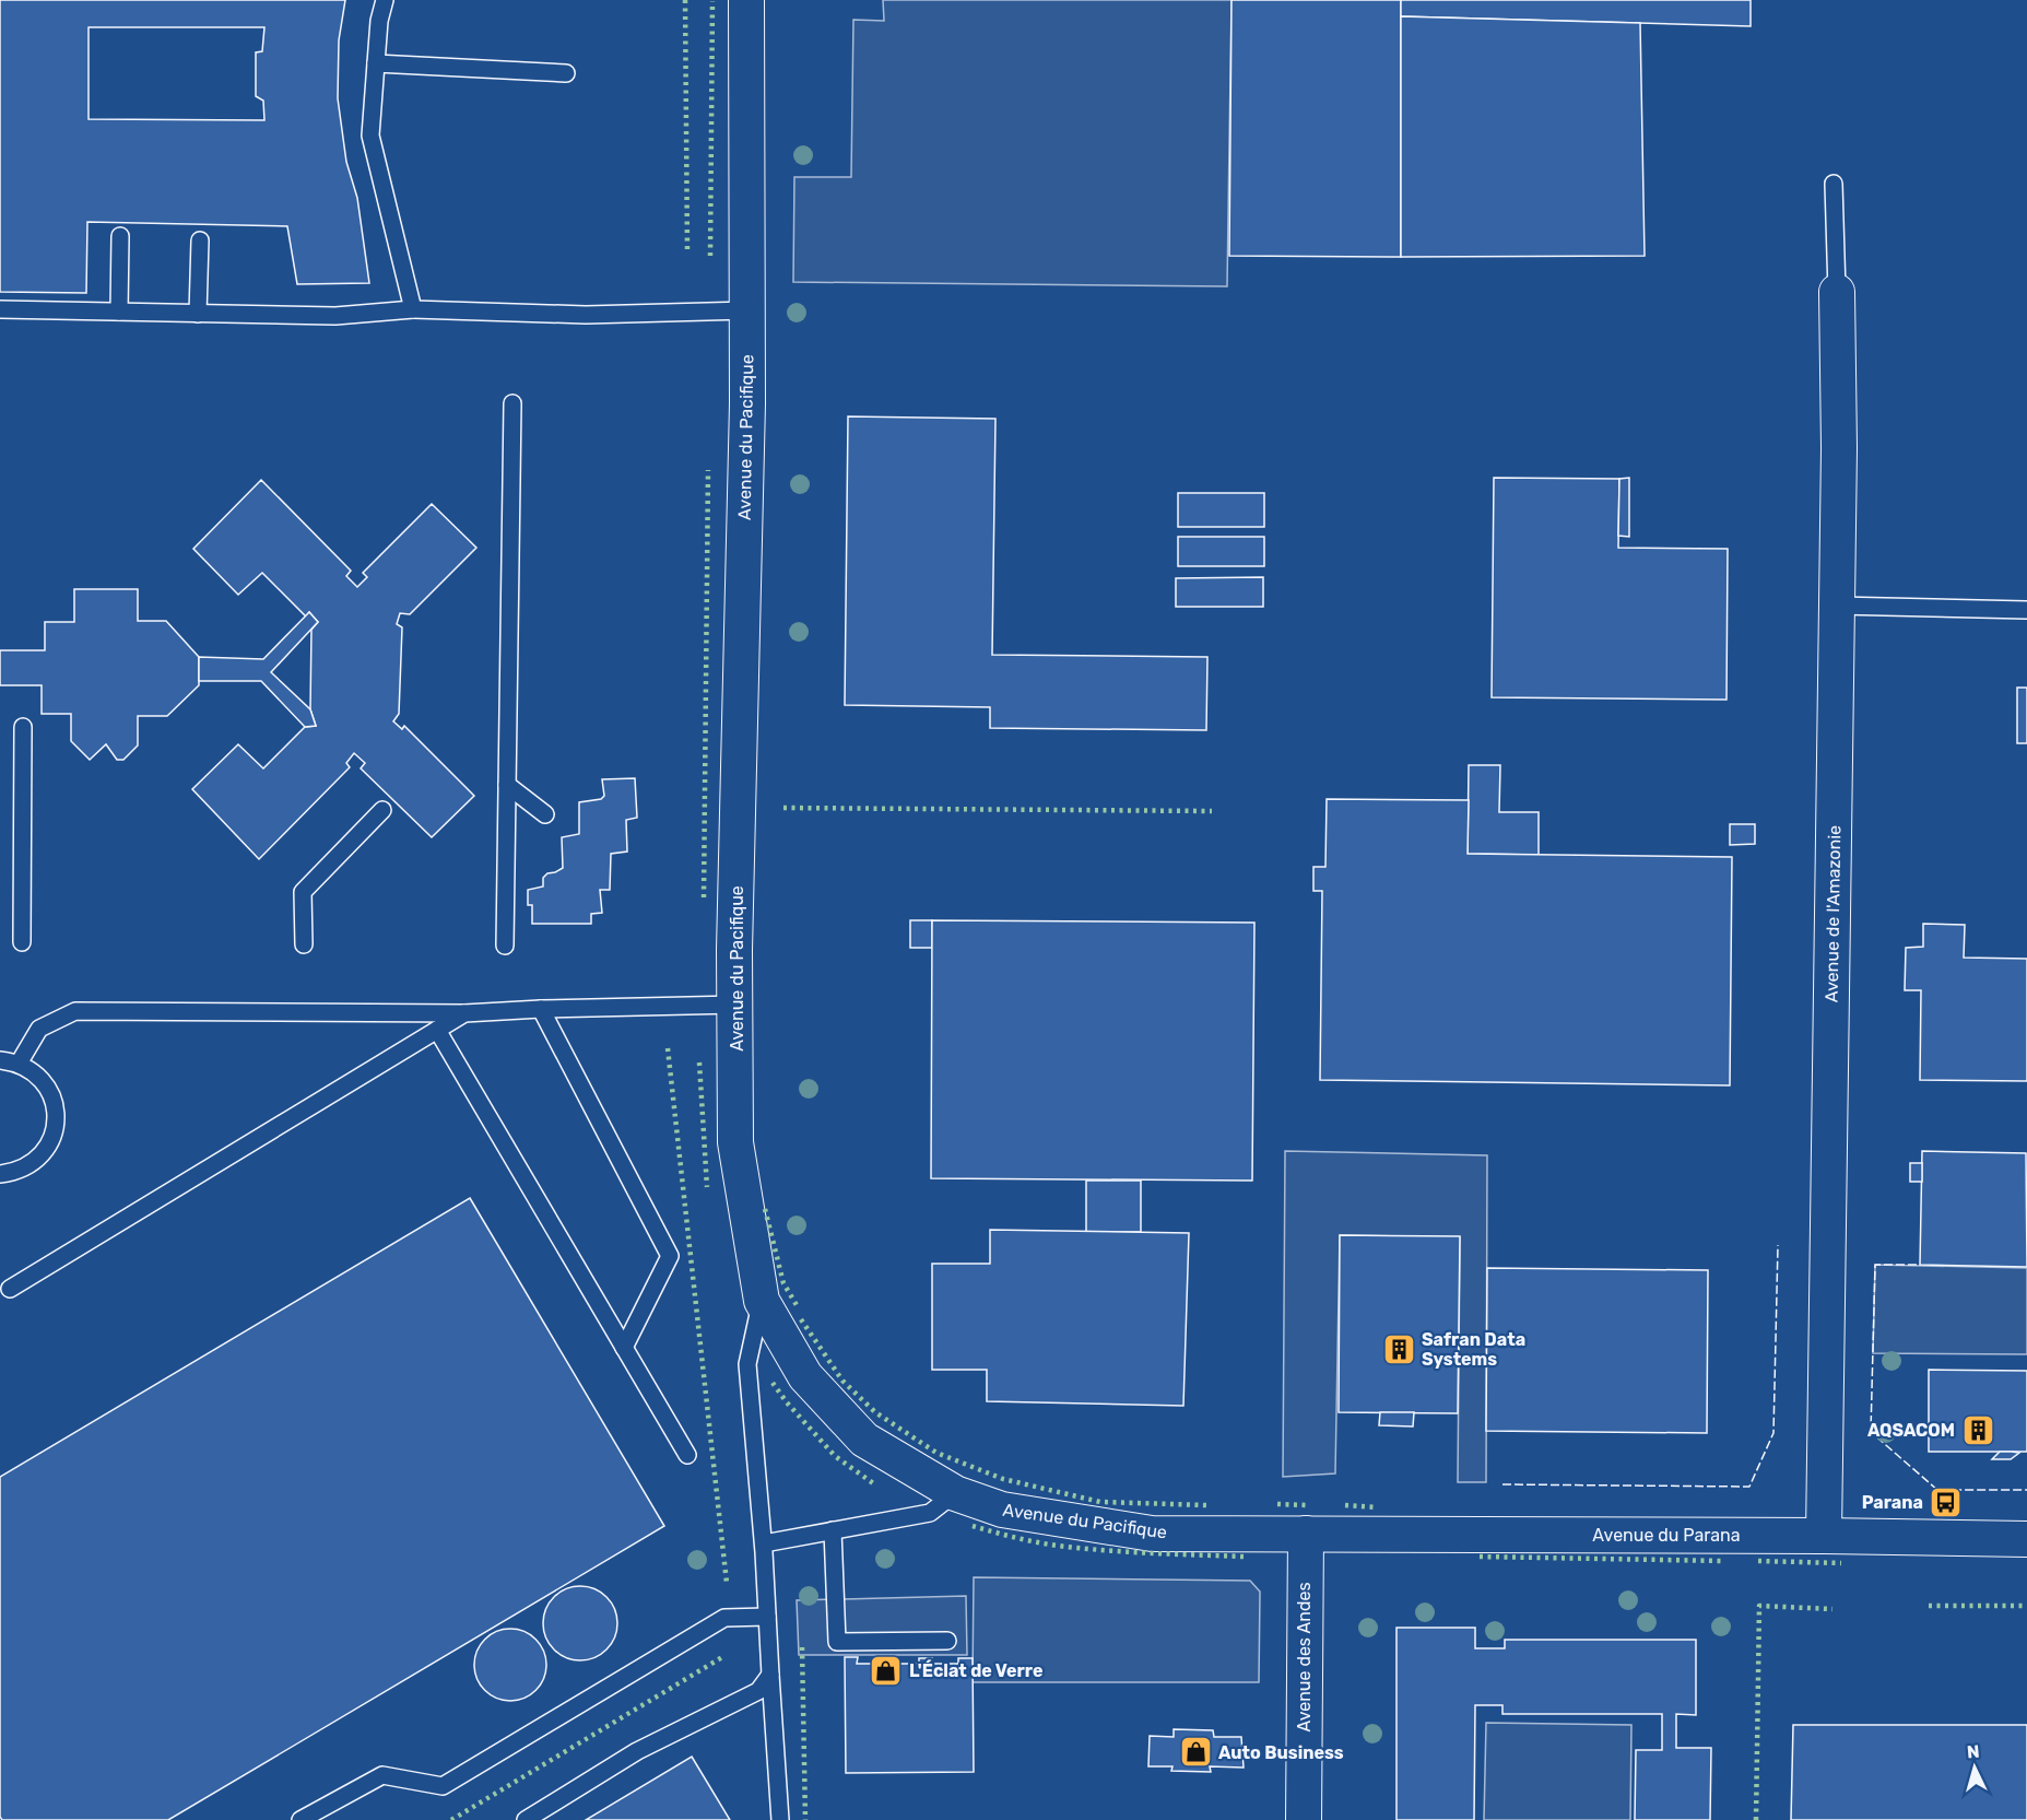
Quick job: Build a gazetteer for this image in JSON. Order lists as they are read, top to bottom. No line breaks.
{"streets":{"street":["Avenue du Pacifique","Avenue de l'Amazonie","Avenue du Parana","Avenue des Andes"]},"crossings":[["Avenue du Pacifique","Avenue du Parana"],["Avenue du Pacifique","Avenue des Andes"],["Avenue de l'Amazonie","Avenue du Parana"],["Avenue du Parana","Avenue des Andes"]],"places":{"building":["Safran Data Systems","AQSACOM"],"bus stop":["Parana"],"shop":["L'Éclat de Verre","Auto Business"]},"north":"top"}
